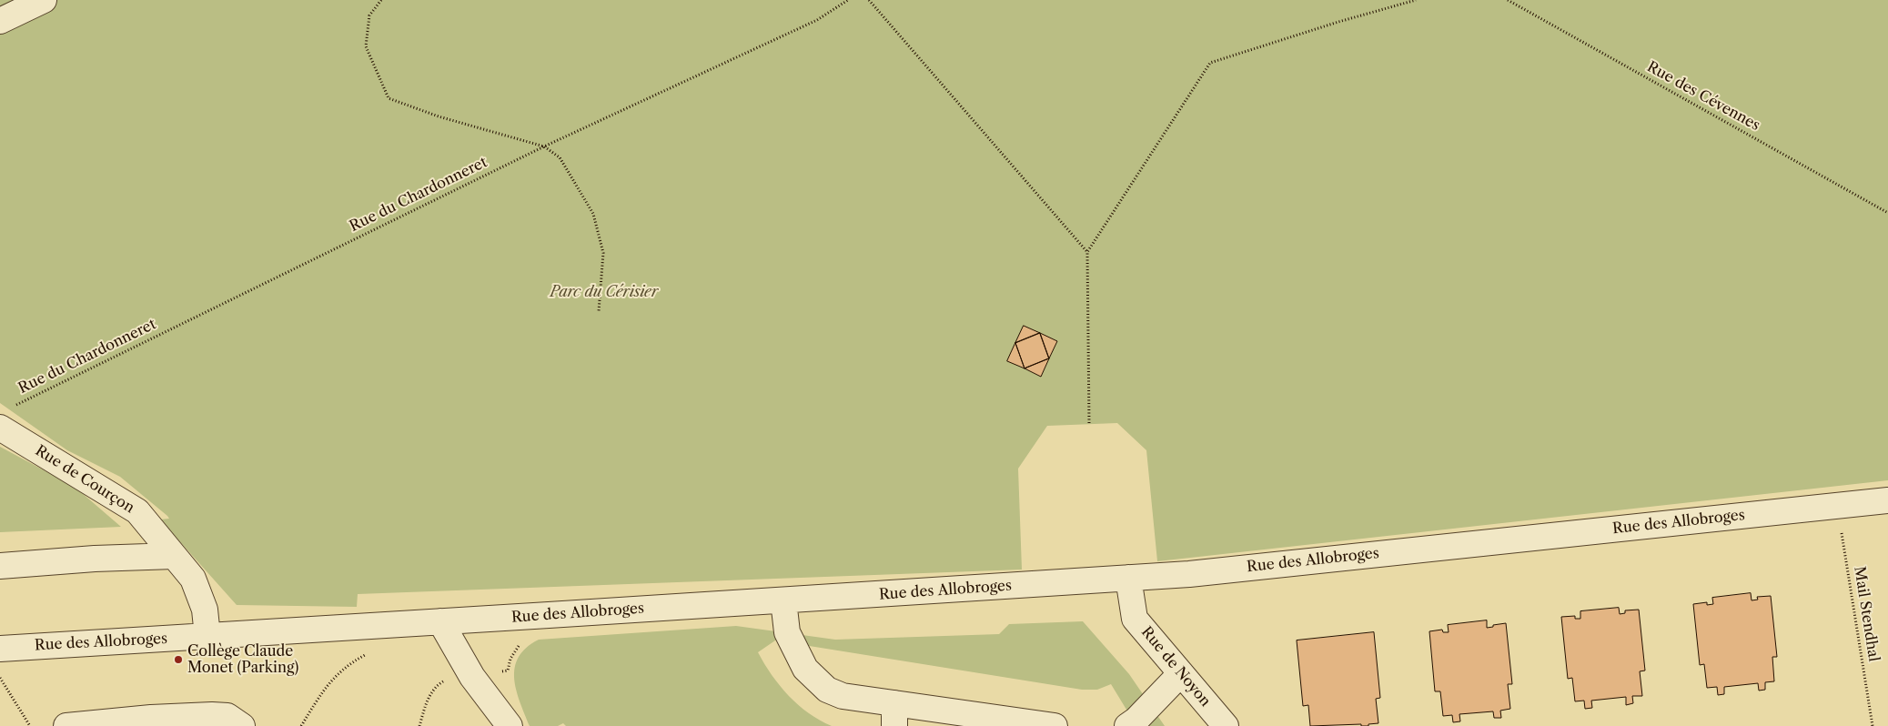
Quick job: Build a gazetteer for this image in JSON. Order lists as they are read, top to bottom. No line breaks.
{"streets":{"street":["Rue de Courçon","Rue des Allobroges","Rue de Noyon"],"path":["Rue des Cévennes","Rue du Chardonneret","Mail Stendhal"]},"crossings":[["Rue du Chardonneret","Rue de Courçon"],["Rue de Courçon","Rue des Allobroges"],["Rue des Allobroges","Mail Stendhal"],["Rue des Allobroges","Rue de Noyon"]],"parks":["Parc du Cérisier"],"places":["Collège Claude Monet (Parking)"]}
